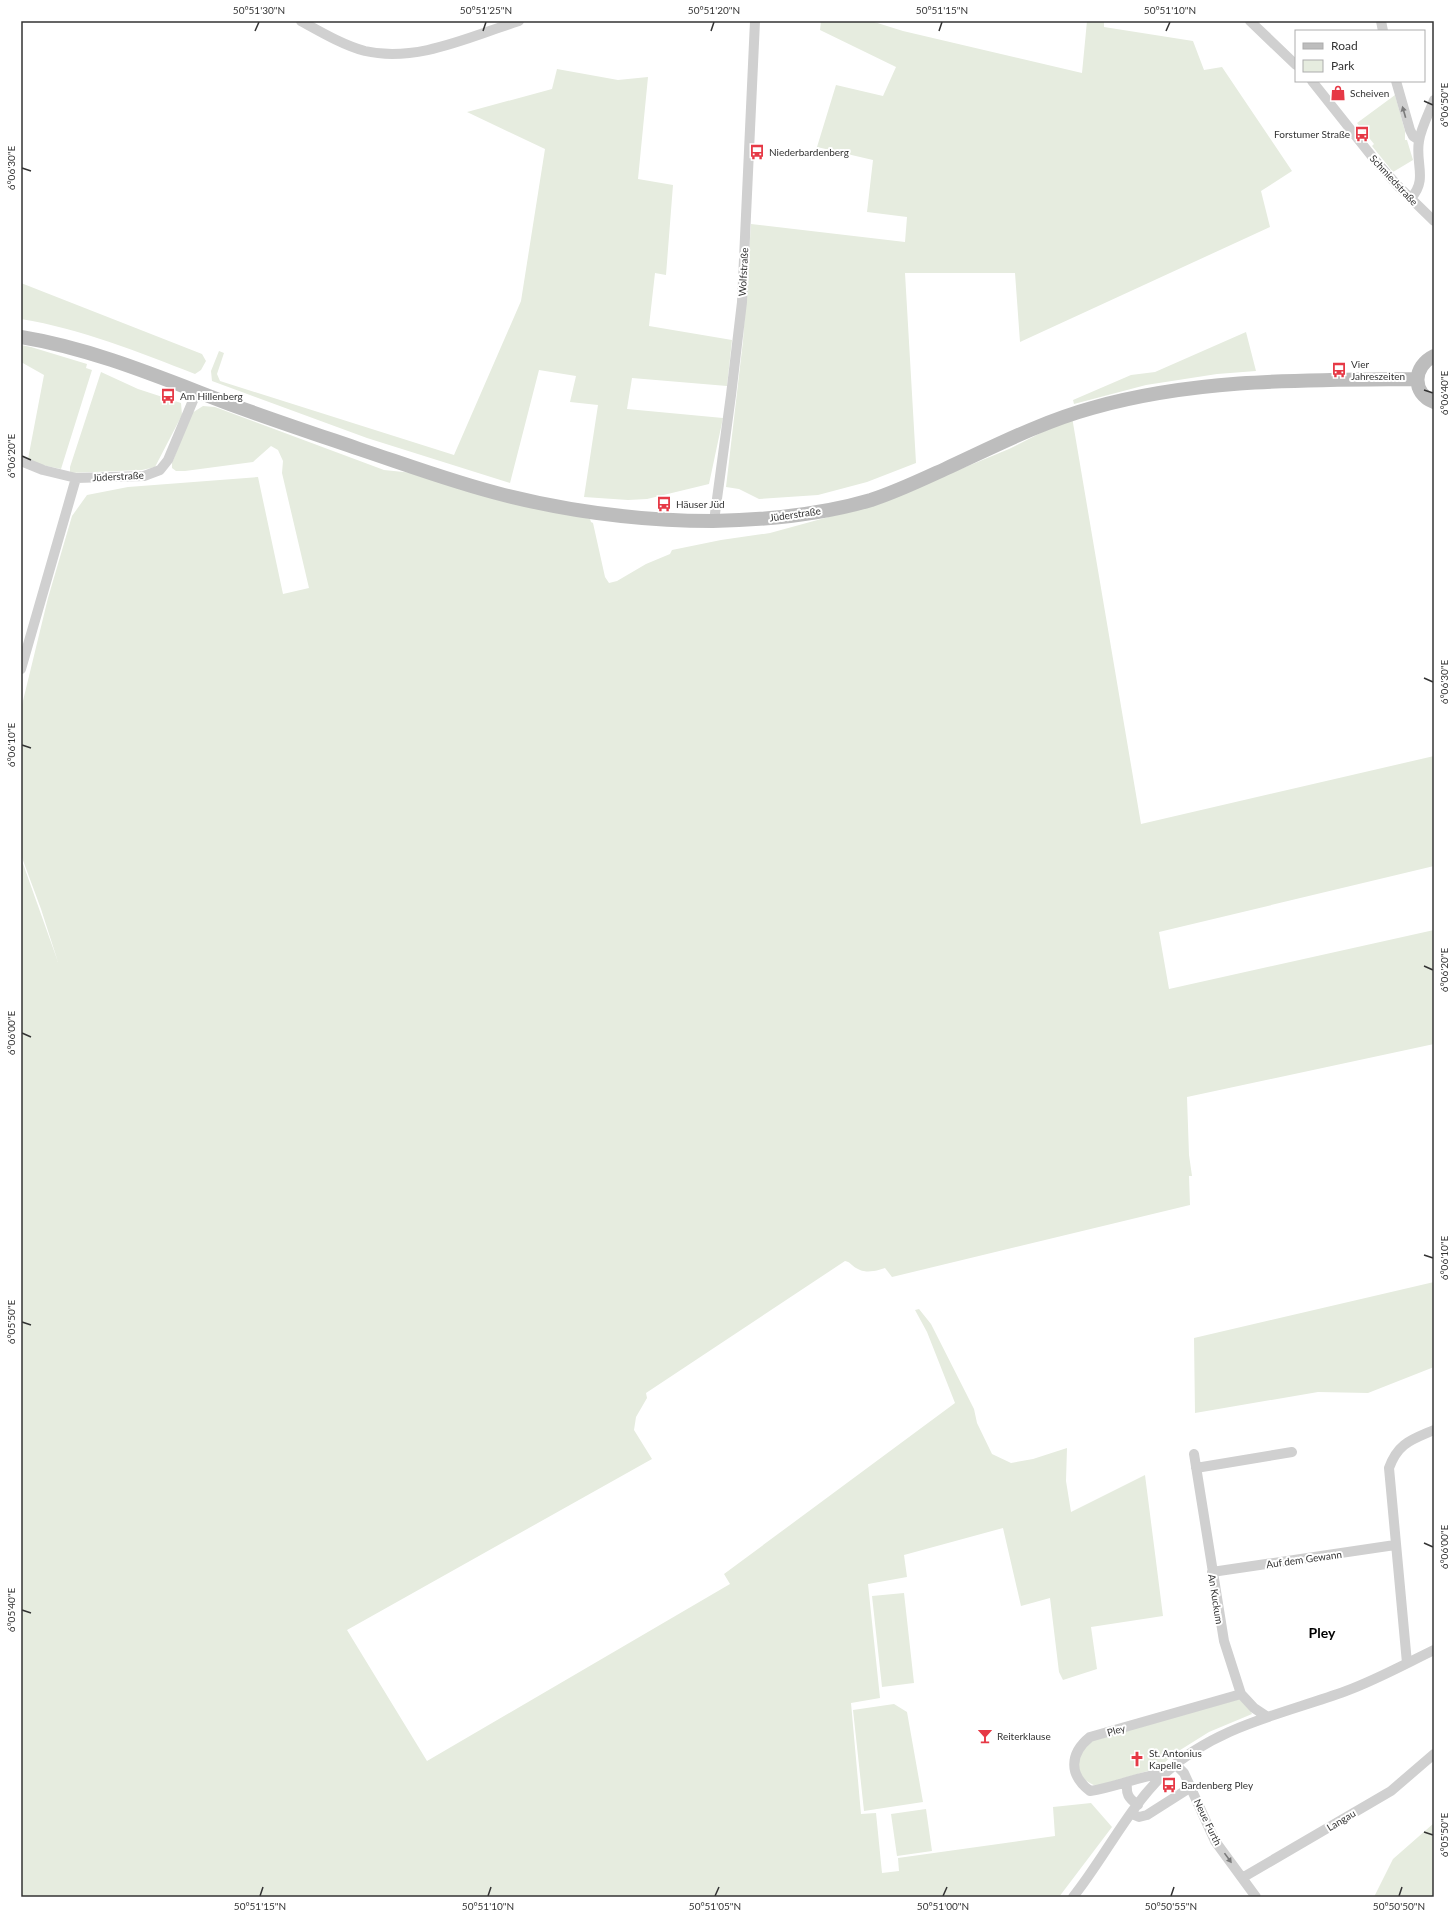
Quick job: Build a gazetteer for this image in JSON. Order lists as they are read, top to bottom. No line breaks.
{"streets":{"main road":["Jüderstraße"],"street":["Schmiedstraße","Wolfstraße","Auf dem Gewann","An Kuckum","Pley","Langau","Neue Furth"]},"crossings":[["Wolfstraße","Jüderstraße"],["Auf dem Gewann","An Kuckum"],["An Kuckum","Pley"],["Pley","Neue Furth"],["Langau","Neue Furth"]],"one_way":["Neue Furth"],"districts":["Pley"],"places":{"shop":["Scheiven"],"bus stop":["Forstumer Straße","Niederbardenberg","Vier Jahreszeiten","Am Hillenberg","Häuser Jüd","Bardenberg Pley"],"bar":["Reiterklause"],"church":["St. Antonius Kapelle"]},"legend":["Road","Park"],"coordinates":["50°51'30\"N","50°51'25\"N","50°51'20\"N","50°51'15\"N","50°51'10\"N","6°06'50\"E","6°06'30\"E","6°06'40\"E","6°06'20\"E","6°06'10\"E","6°06'00\"E","6°05'50\"E","6°05'40\"E","50°51'05\"N","50°51'00\"N","50°50'55\"N","50°50'50\"N"]}
